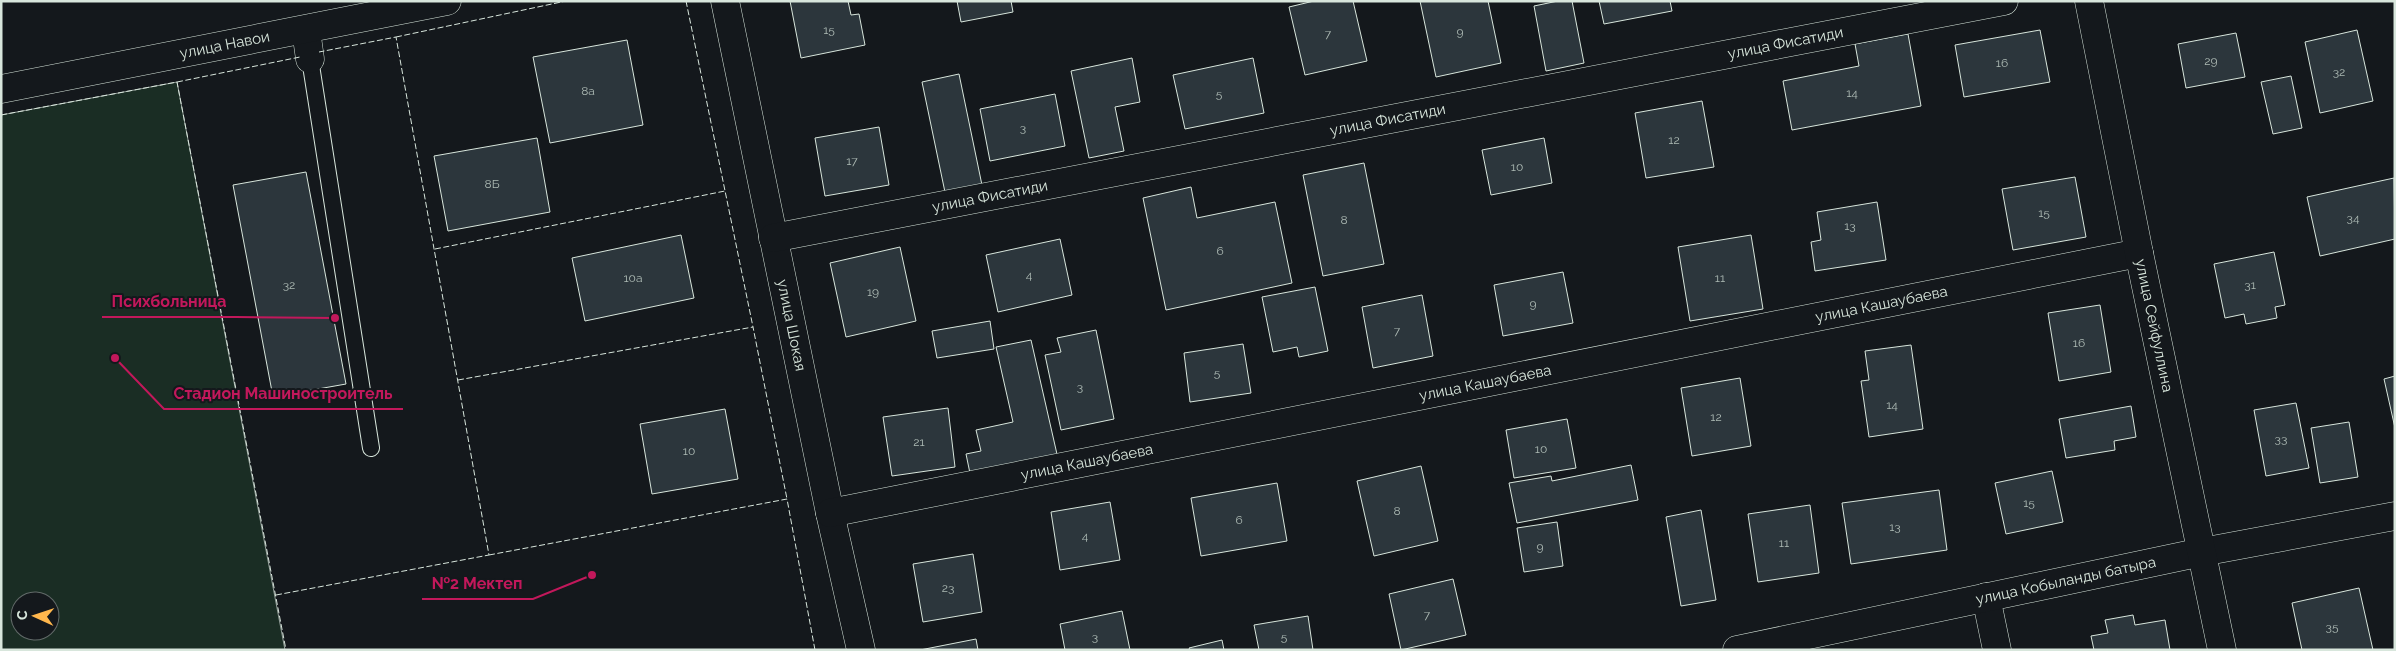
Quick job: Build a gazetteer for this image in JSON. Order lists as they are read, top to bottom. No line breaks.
{"streets":{"street":["улица Фисатиди","улица Навои","улица Кашаубаева","улица Шокая","улица Сейфуллина","улица Кобыланды батыра"]},"crossings":[["улица Фисатиди","улица Шокая"],["улица Кашаубаева","улица Шокая"],["улица Кашаубаева","улица Сейфуллина"],["улица Сейфуллина","улица Кобыланды батыра"]],"places":["Психбольница","Стадион Машиностроитель","№2 Мектеп"],"house_numbers":["15","9","7","29","16","32","8а","14","5","3","12","17","10","8Б","15","34","8","13","6","4","10а","11","32","31","19","9","7","16","5","3","14","12","33","21","10","10","15","8","6","13","4","11","9","23","7","35","3","5"],"north":"left"}
